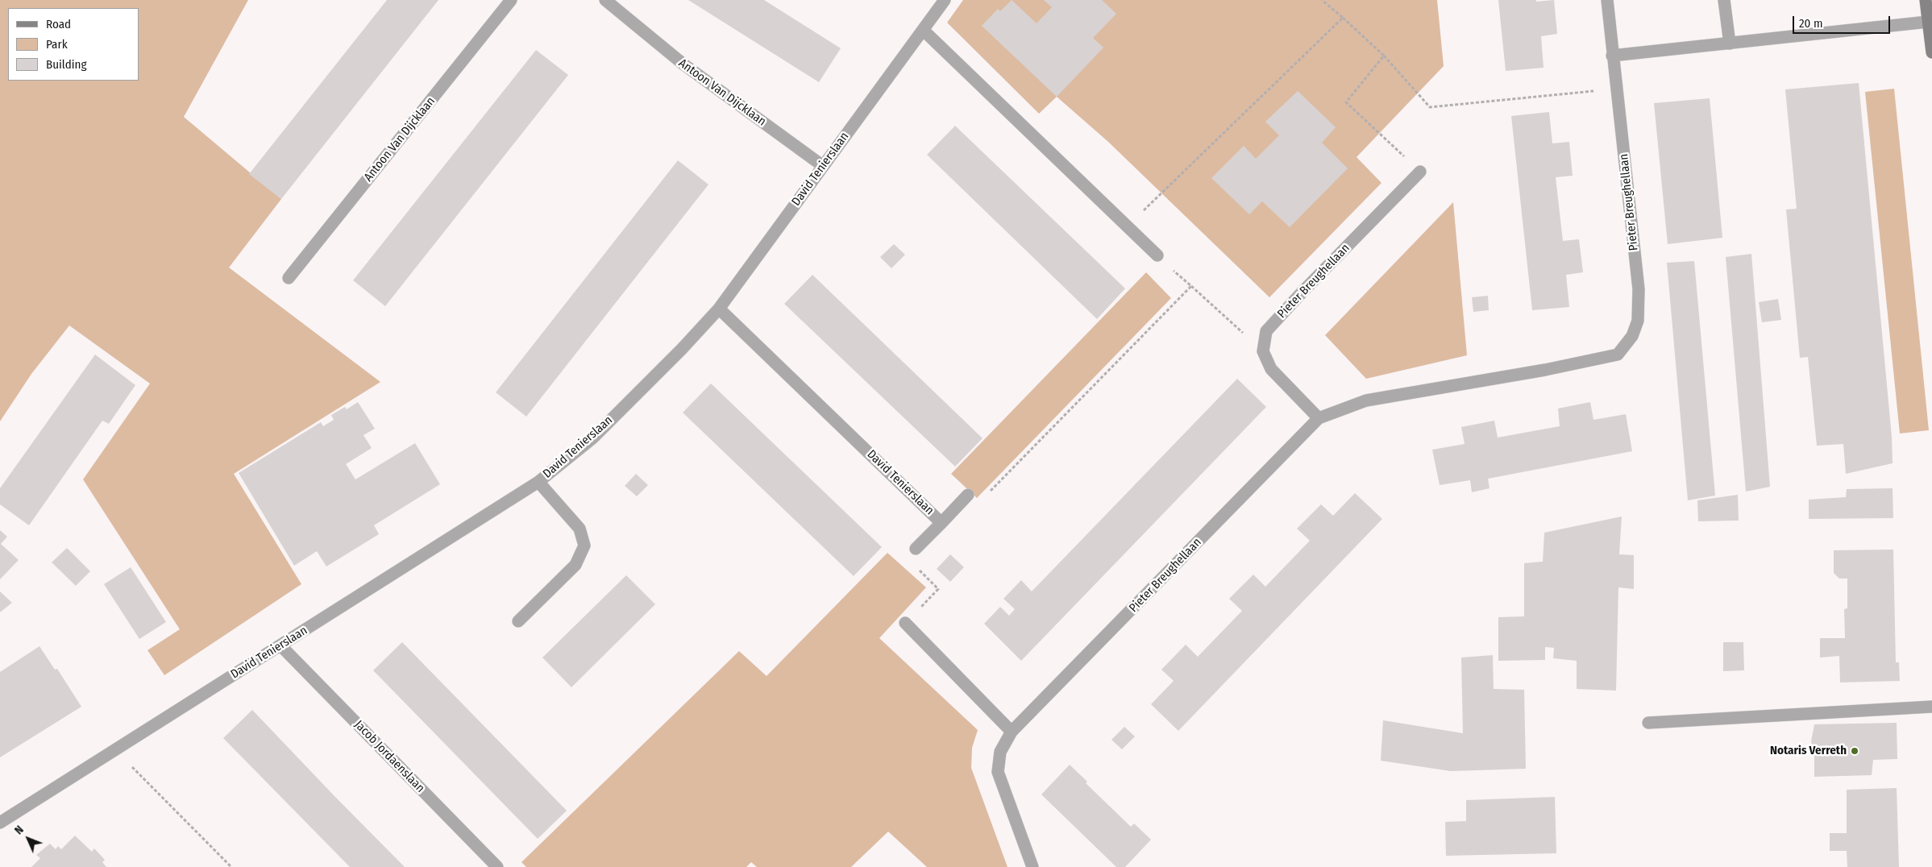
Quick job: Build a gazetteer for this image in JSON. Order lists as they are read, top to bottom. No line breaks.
{"streets":{"street":["Antoon Van Dijcklaan","David Tenierslaan","Pieter Breughellaan","Jacob Jordaenslaan"]},"crossings":[["Antoon Van Dijcklaan","David Tenierslaan"],["David Tenierslaan","Jacob Jordaenslaan"]],"places":["Notaris Verreth"],"legend":["Road","Park","Building"],"scale_bar":"20 m","north":"top left"}
